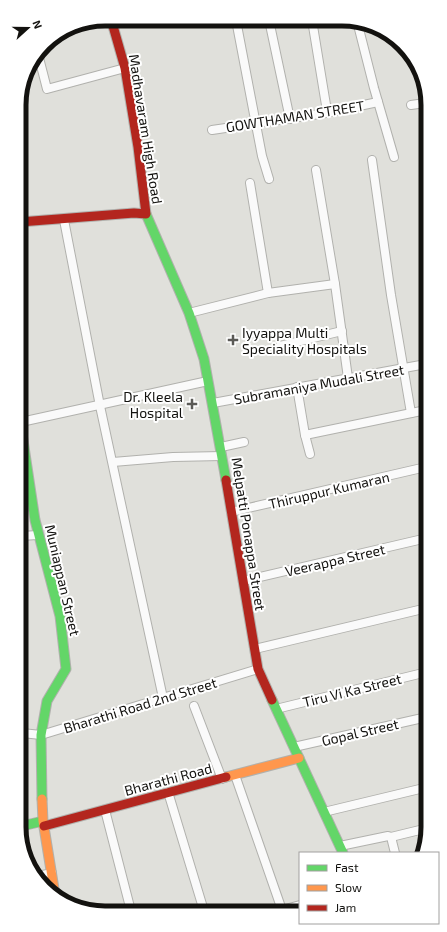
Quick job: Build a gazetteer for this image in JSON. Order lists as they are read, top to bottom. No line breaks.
{"streets":{"main road":["Madhavaram High Road","Melpatti Ponappa Street","Muniappan Street","Bharathi Road"],"street":["GOWTHAMAN STREET","Subramaniya Mudali Street","Thiruppur Kumaran","Veerappa Street","Tiru Vi Ka Street","Bharathi Road 2nd Street","Gopal Street"]},"crossings":[["Madhavaram High Road","Melpatti Ponappa Street"],["Subramaniya Mudali Street","Melpatti Ponappa Street"],["Thiruppur Kumaran","Melpatti Ponappa Street"],["Melpatti Ponappa Street","Veerappa Street"],["Melpatti Ponappa Street","Tiru Vi Ka Street"],["Melpatti Ponappa Street","Bharathi Road 2nd Street"],["Melpatti Ponappa Street","Gopal Street"],["Melpatti Ponappa Street","Bharathi Road"],["Muniappan Street","Bharathi Road 2nd Street"],["Muniappan Street","Bharathi Road"]],"places":{"health":["Iyyappa Multi Speciality Hospitals","Dr. Kleela Hospital"]},"legend":["Fast","Slow","Jam"],"north":"right"}
